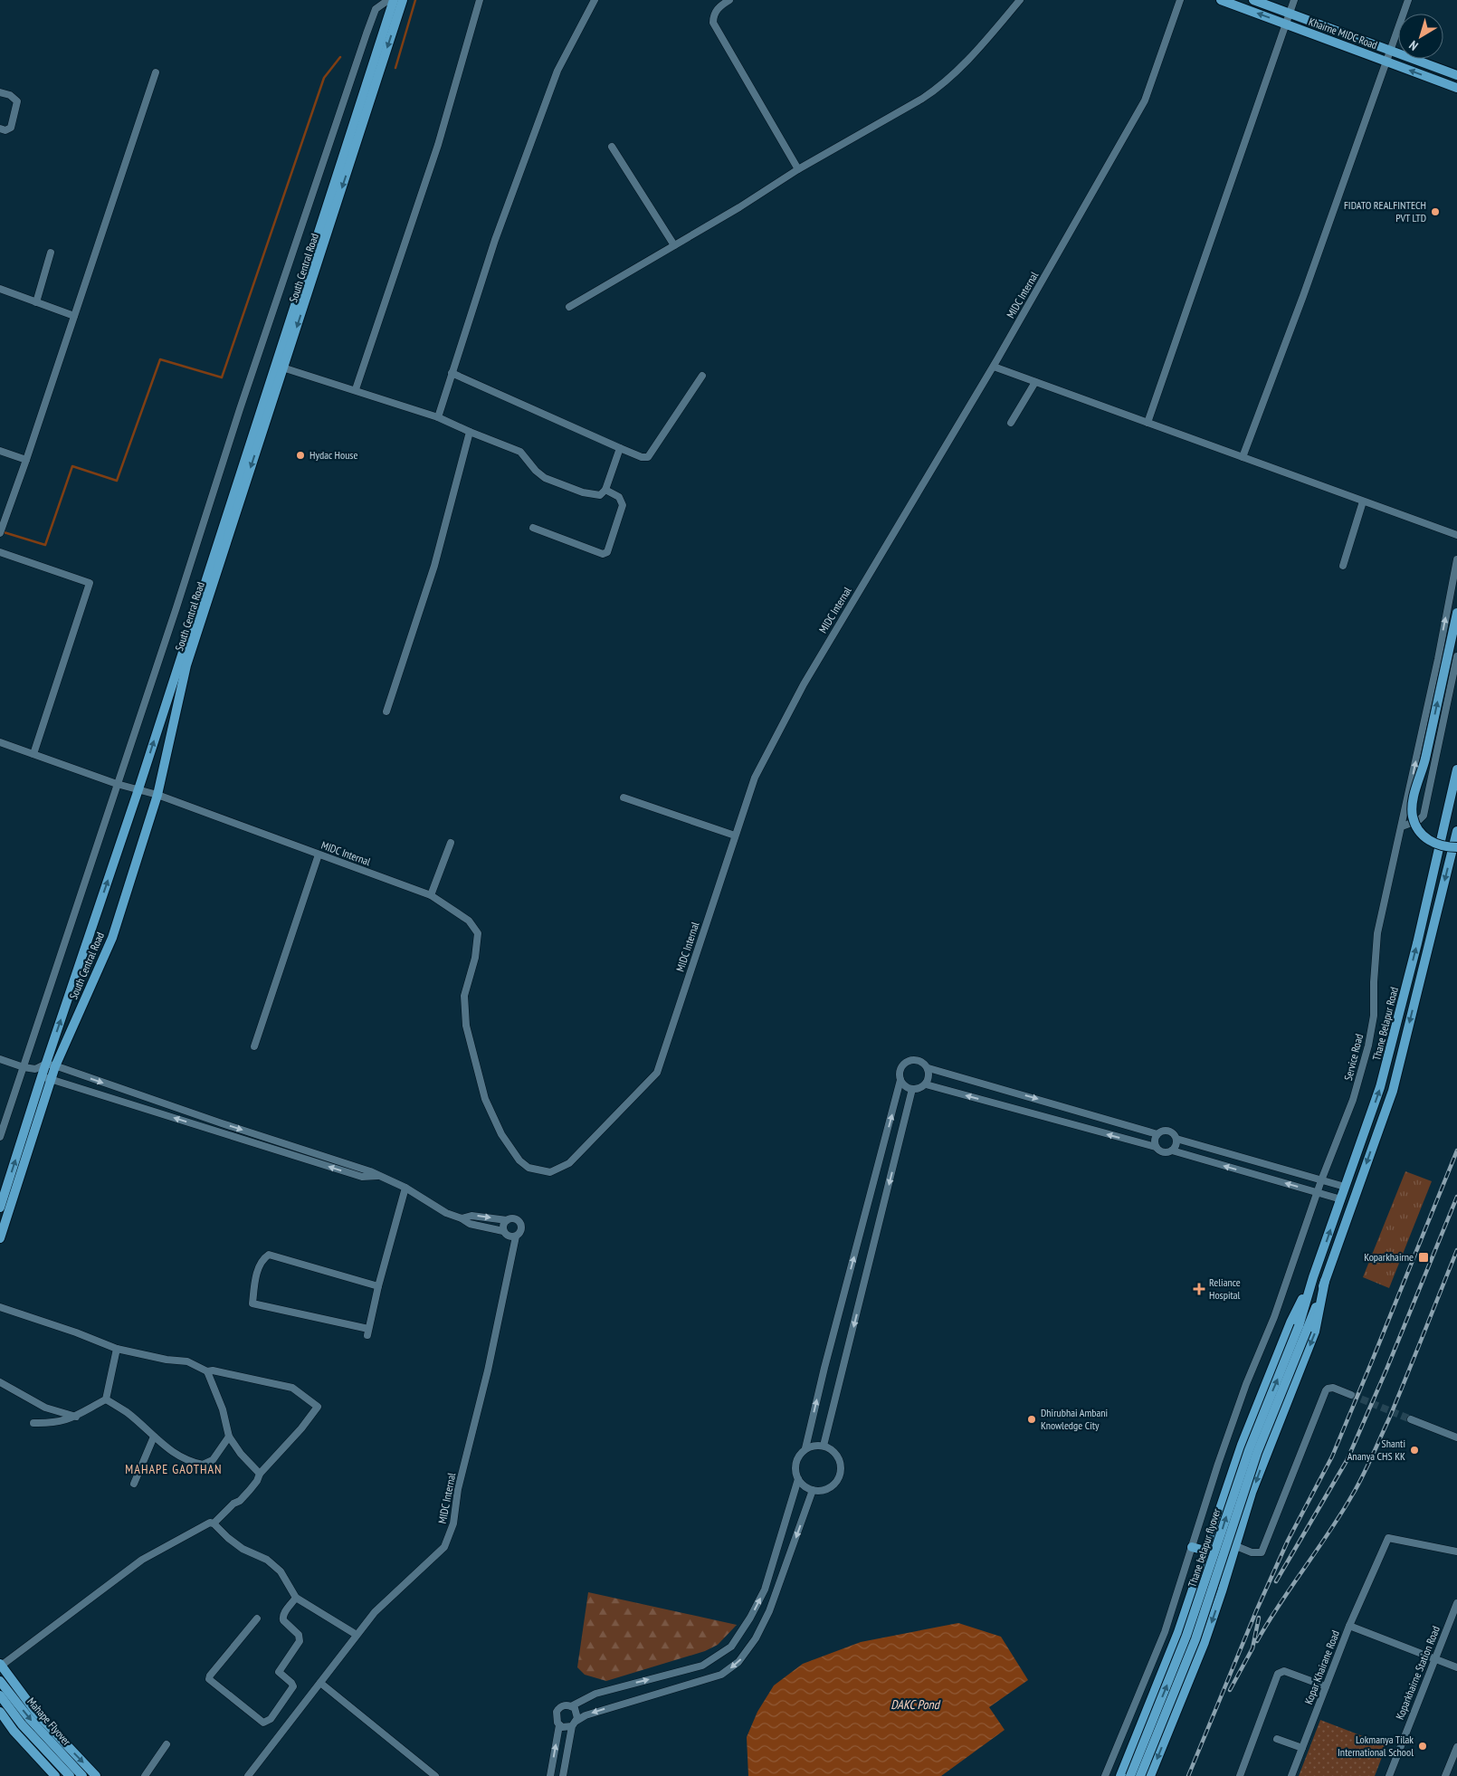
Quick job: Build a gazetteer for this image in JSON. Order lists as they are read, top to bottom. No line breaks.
{"streets":{"main road":["Khairne MIDC Road","South Central Road","Thane Belapur Road","Thane belapur flyover","Mahape Flyover"],"street":["MIDC Internal","Service Road","Kopar Khairane Road","Koparkhairne Station Road"]},"crossings":[["South Central Road","MIDC Internal"],["Kopar Khairane Road","Koparkhairne Station Road"]],"districts":["MAHAPE GAOTHAN"],"water":["DAKC Pond"],"places":{"other":["FIDATO REALFINTECH PVT LTD","Hydac House","Dhirubhai Ambani Knowledge City","Shanti Ananya CHS KK","Lokmanya Tilak International School"],"transit":["Koparkhairne"],"health":["Reliance Hospital"]},"north":"bottom left"}
